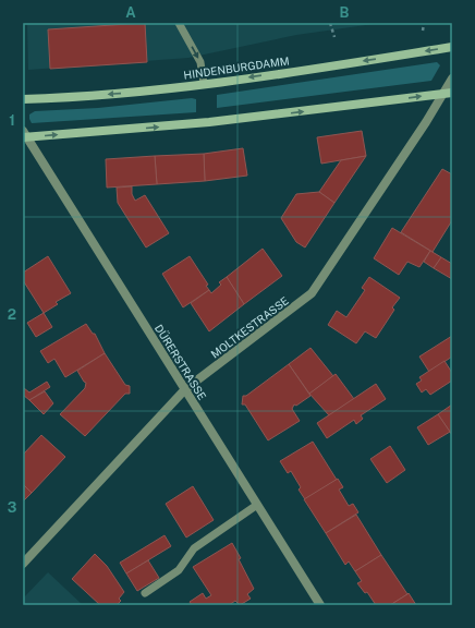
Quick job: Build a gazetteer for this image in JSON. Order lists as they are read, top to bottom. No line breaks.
{"streets":{"main road":["HINDENBURGDAMM"],"street":["MOLTKESTRASSE","DÜRERSTRASSE"]},"crossings":[["MOLTKESTRASSE","DÜRERSTRASSE"]],"grid":{"columns":["A","B"],"rows":["1","2","3"]}}
